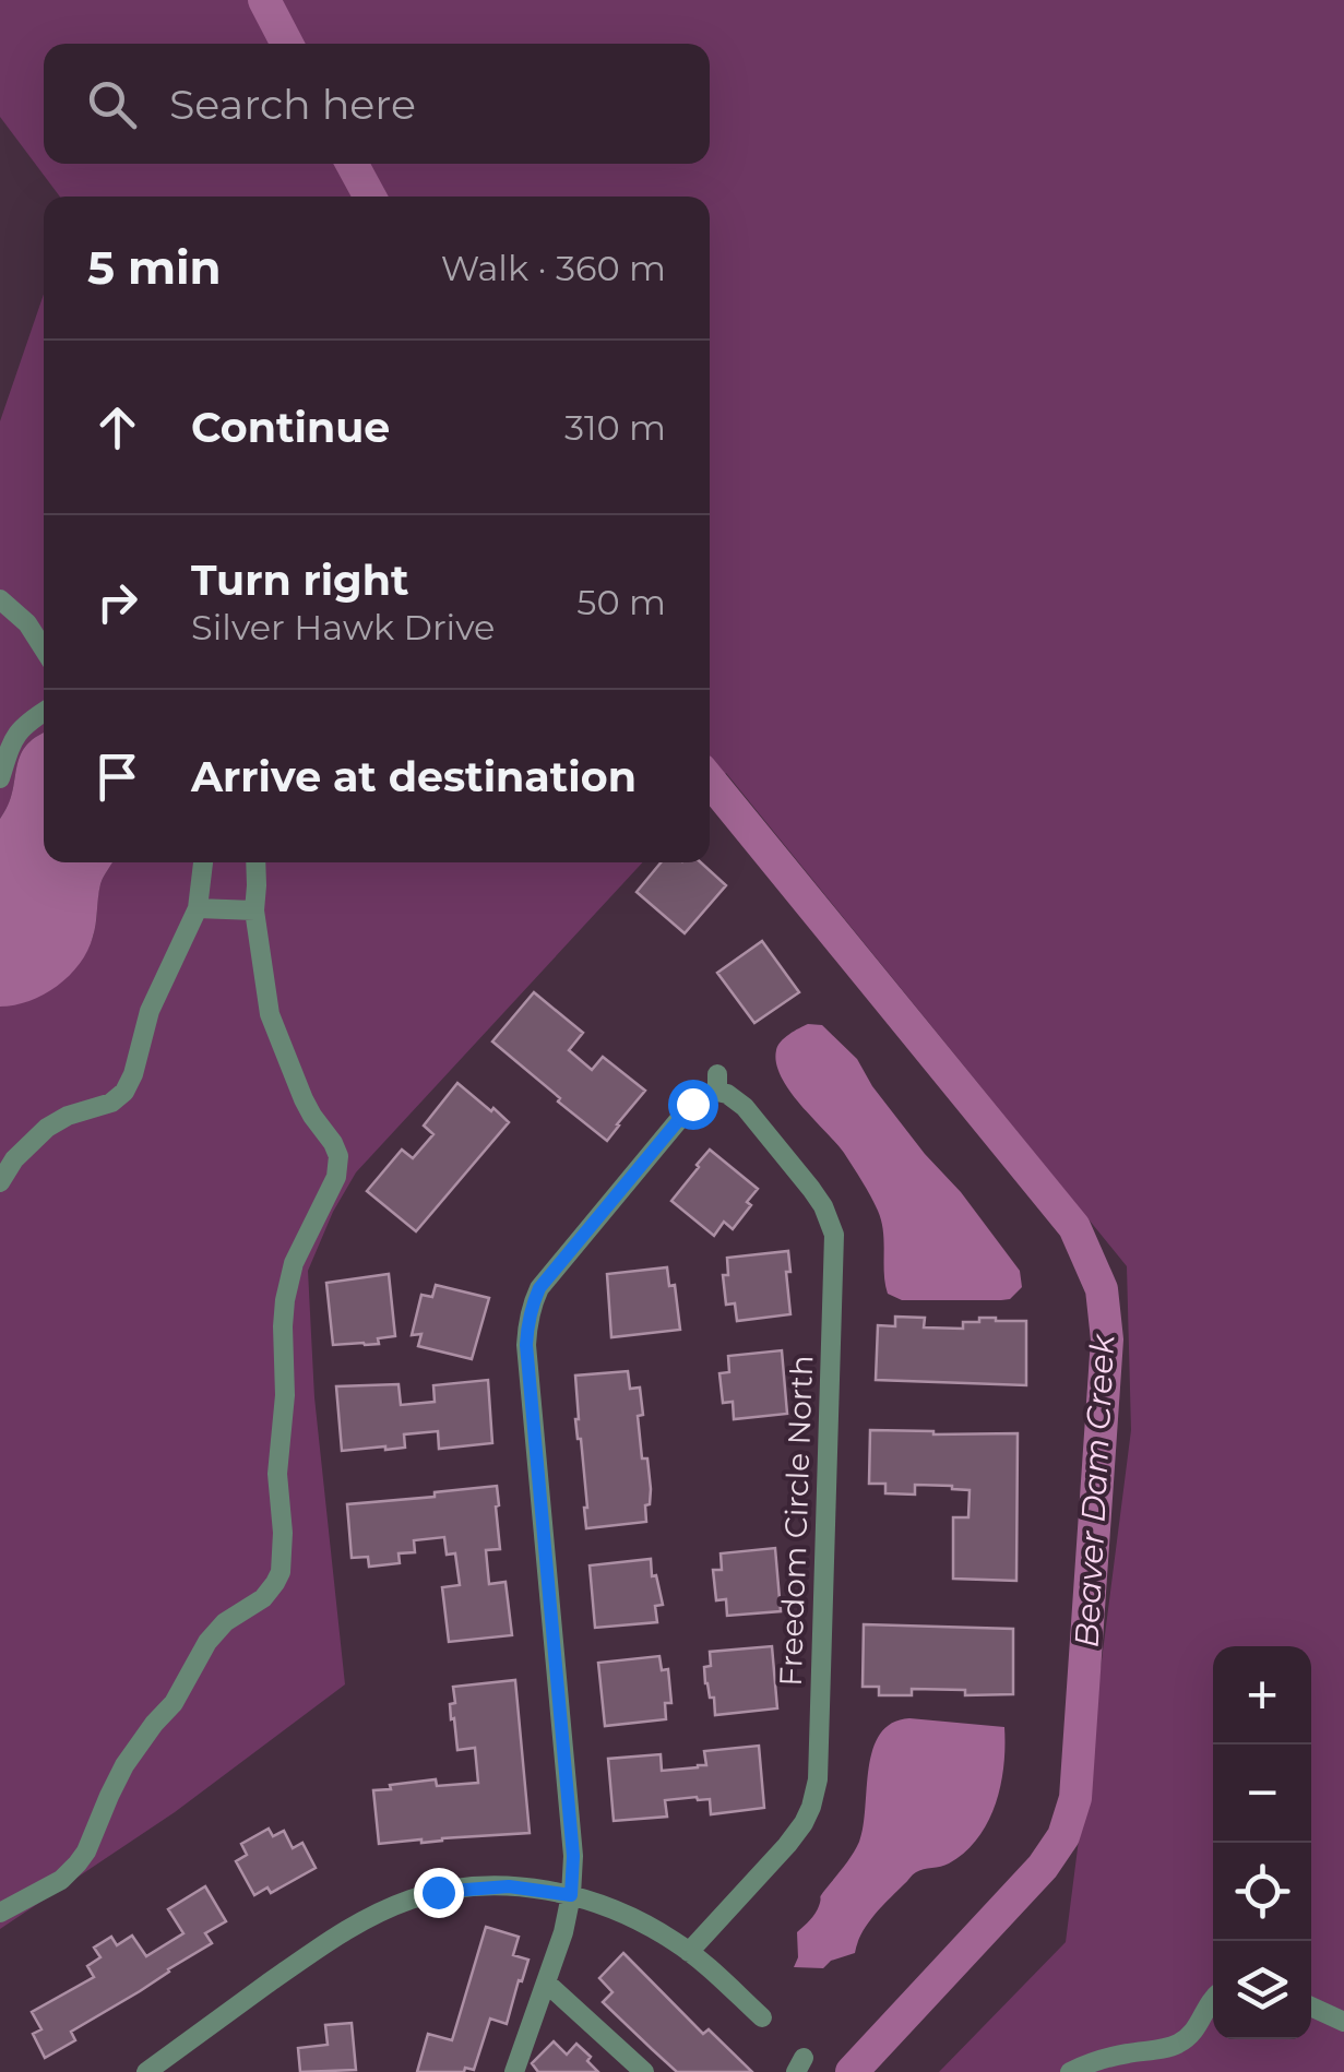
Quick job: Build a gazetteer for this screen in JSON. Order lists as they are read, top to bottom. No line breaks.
{"streets":{"street":["Freedom Circle North"]},"water":["Beaver Dam Creek"],"page":{"search":"Search here","heading":["5 min","Walk · 360 m"],"list":[["Continue","310 m"],["Turn right","Silver Hawk Drive","50 m"],"Arrive at destination"],"map_buttons":["+","−"]}}
